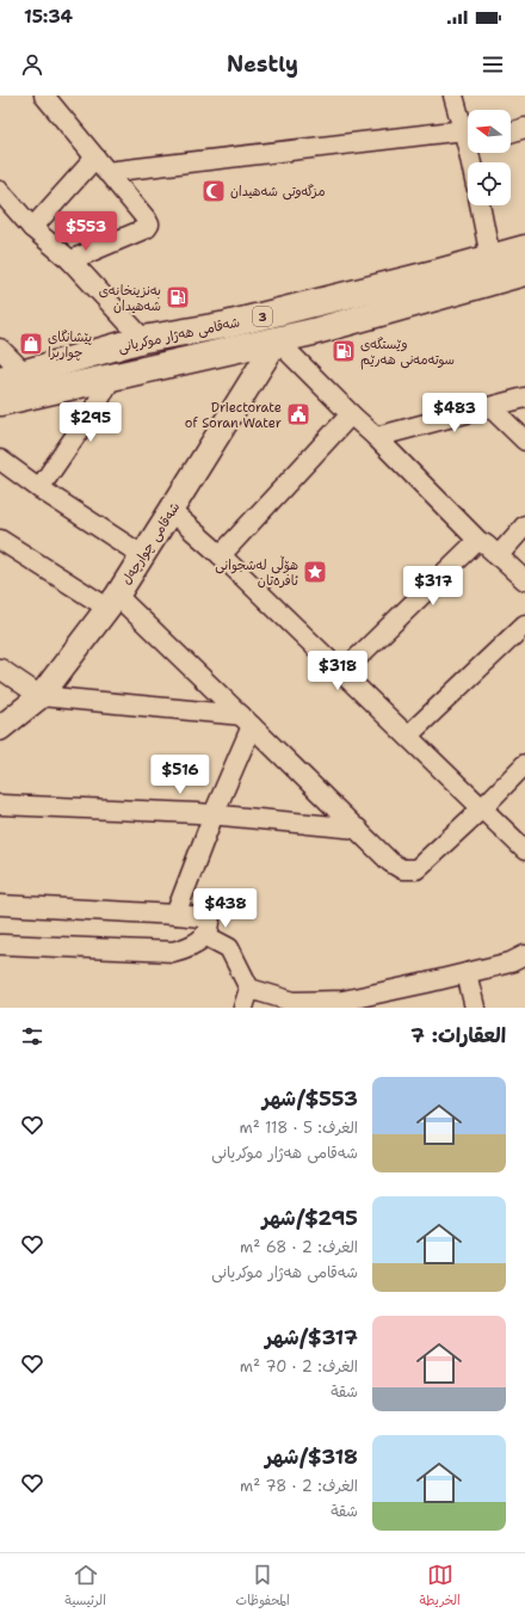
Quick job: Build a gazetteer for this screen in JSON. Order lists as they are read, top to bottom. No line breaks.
{"streets":{"highway":["3","شەقامی ھەژار موکریانی"],"main road":["شەقامی چوارچەل"]},"crossings":[["شەقامی ھەژار موکریانی","شەقامی چوارچەل"]],"places":{"mosque":["مزگەوتی شەهیدان"],"fuel station":["بەنزینخانەی شەهیدان","وێستگەی سوتەمەنی هەرێم"],"shop":["پێشانگای چواربرا"],"public building":["Driectorate of Soran Water"],"place":["هۆڵی لەشجوانی ئافرەتان"]},"north":"left","page":{"status":"15:34","header":"Nestly","price":["$553","$483","$295","$317","$318","$516","$438"],"heading":"العقارات: 7","list":[{"name":"$553/شهر","note":"الغرف: 5 · 118 m² · شەقامی ھەژار موکریانی"},{"name":"$295/شهر","note":"الغرف: 2 · 68 m² · شەقامی ھەژار موکریانی"},{"name":"$317/شهر","note":"الغرف: 2 · 70 m² · شقة"},{"name":"$318/شهر","note":"الغرف: 2 · 78 m² · شقة"}],"tabs":["الخريطة","المحفوظات","الرئيسية"]}}
